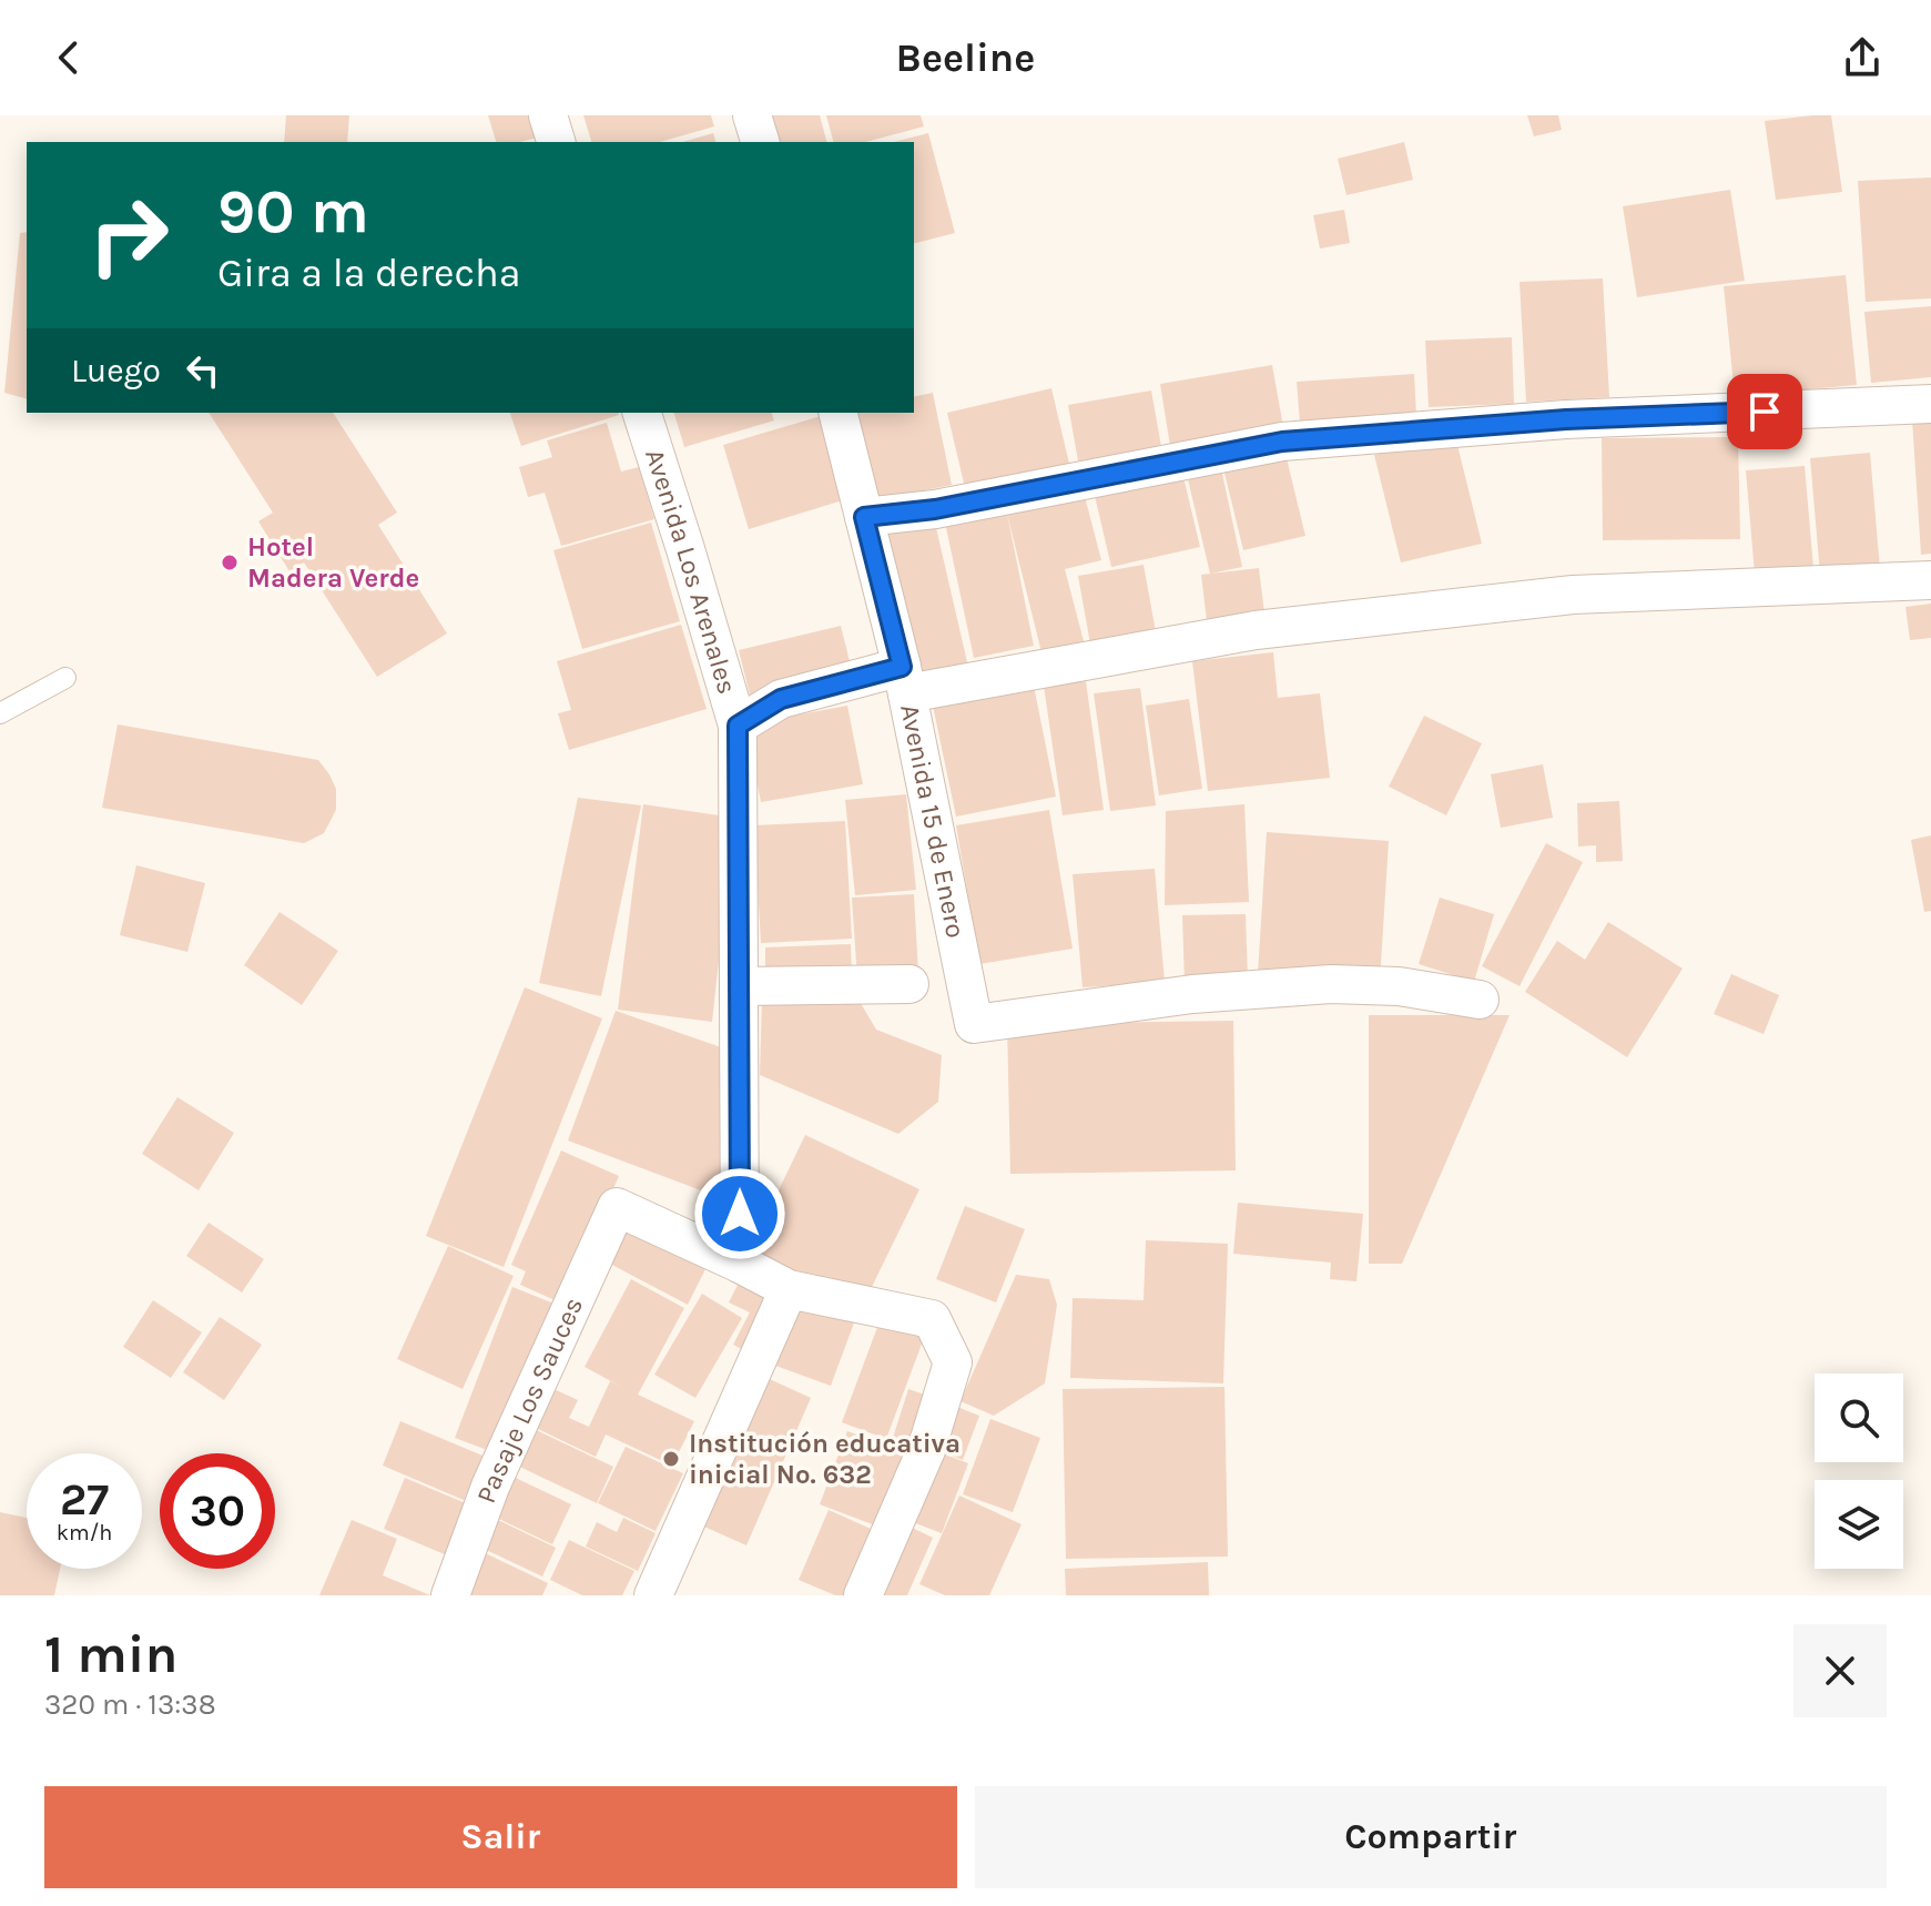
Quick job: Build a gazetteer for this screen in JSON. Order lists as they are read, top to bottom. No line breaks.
{"streets":{"street":["Avenida Los Arenales","Avenida 15 de Enero","Pasaje Los Sauces"]},"crossings":[["Avenida Los Arenales","Pasaje Los Sauces"]],"places":["Hotel Madera Verde","Institución educativa inicial No. 632"],"page":{"header":"Beeline","turn":["90 m","Gira a la derecha"],"then":"Luego","speed":"27 km/h","limit":"30","heading":["1 min","320 m · 13:38"],"buttons":["Salir","Compartir"]}}
